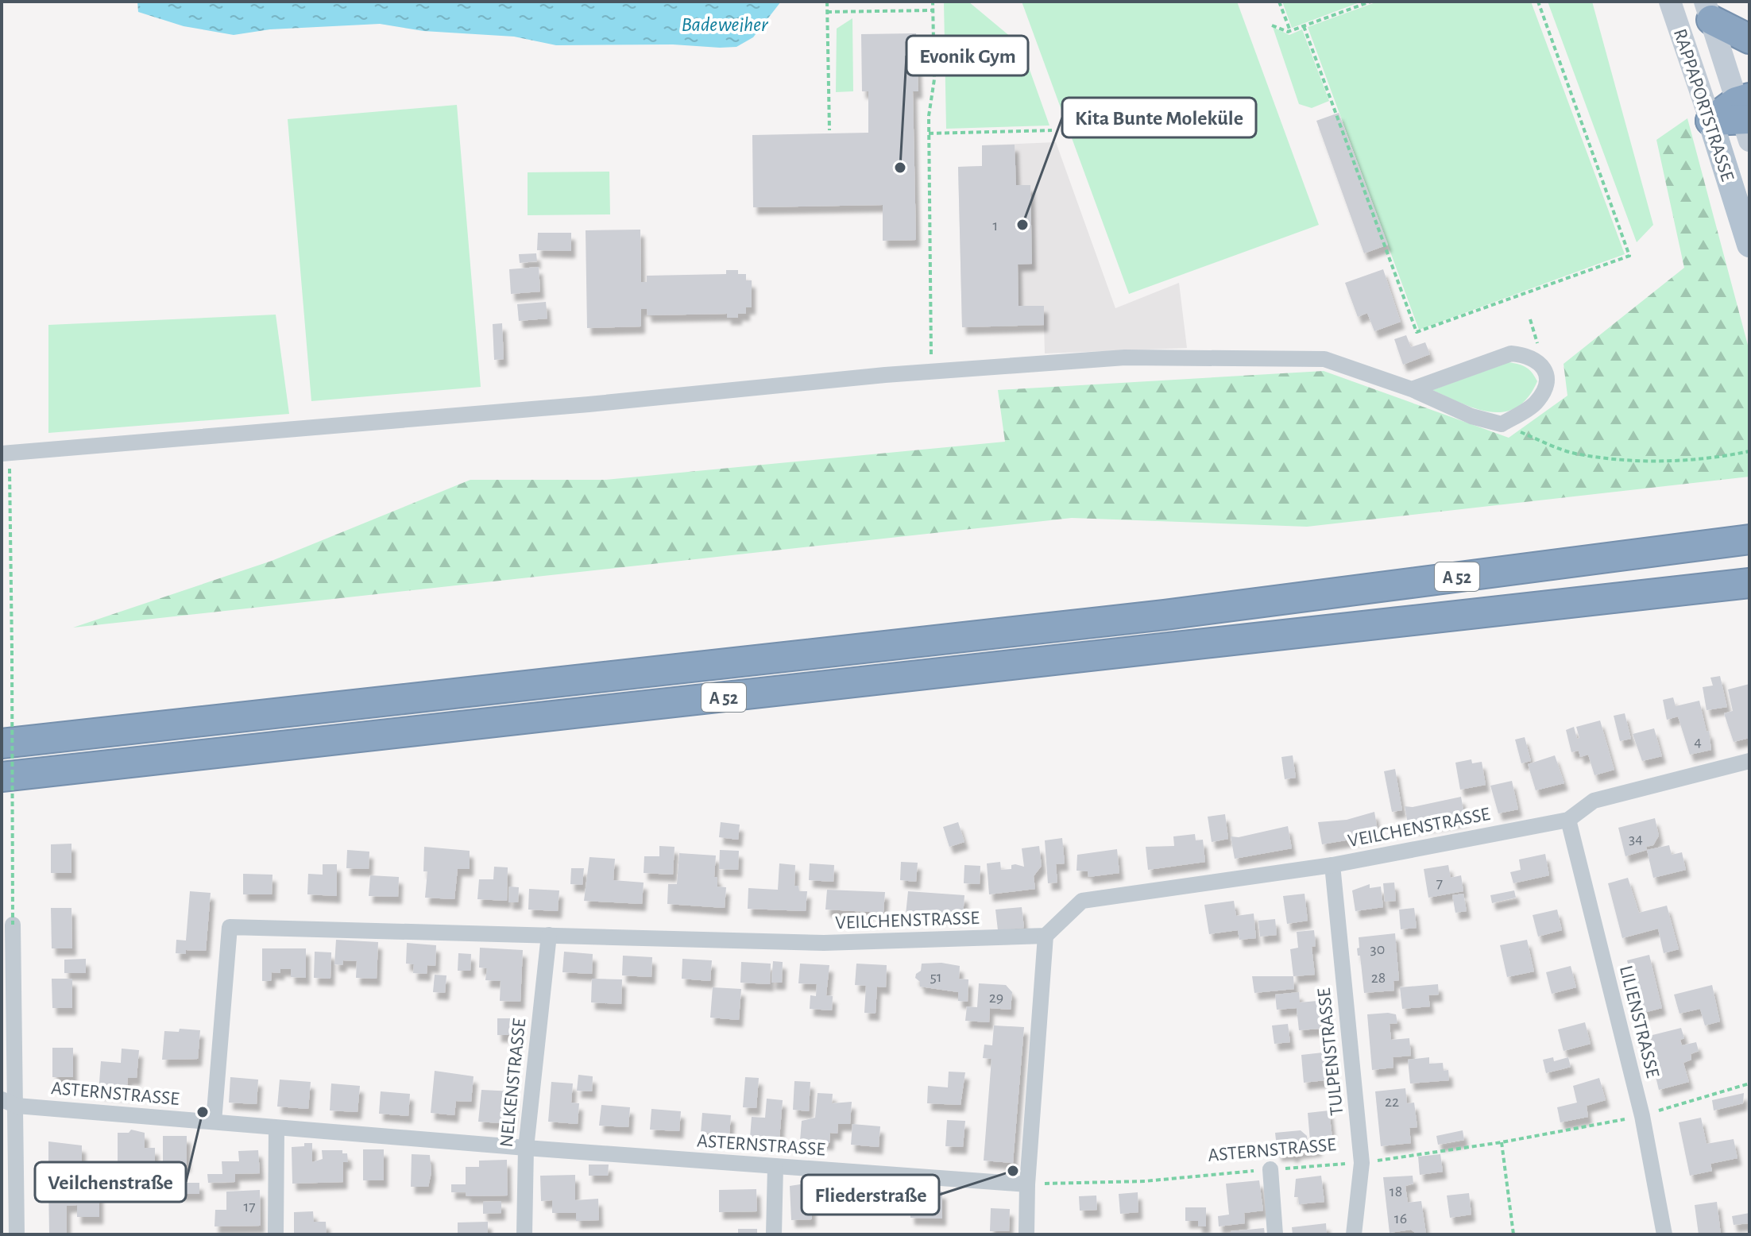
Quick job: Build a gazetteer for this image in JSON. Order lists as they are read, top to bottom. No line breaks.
{"streets":{"highway":["A 52"],"main road":["RAPPAPORTSTRASSE"],"street":["VEILCHENSTRASSE","LILIENSTRASSE","TULPENSTRASSE","NELKENSTRASSE","ASTERNSTRASSE"]},"crossings":[["VEILCHENSTRASSE","LILIENSTRASSE"],["VEILCHENSTRASSE","TULPENSTRASSE"],["VEILCHENSTRASSE","NELKENSTRASSE"],["VEILCHENSTRASSE","ASTERNSTRASSE"],["TULPENSTRASSE","ASTERNSTRASSE"],["NELKENSTRASSE","ASTERNSTRASSE"]],"water":["Badeweiher"],"places":["Evonik Gym","Kita Bunte Moleküle","Veilchenstraße","Fliederstraße"],"house_numbers":["1","4","34","7","30","51","28","29","22","18","17","16"]}
